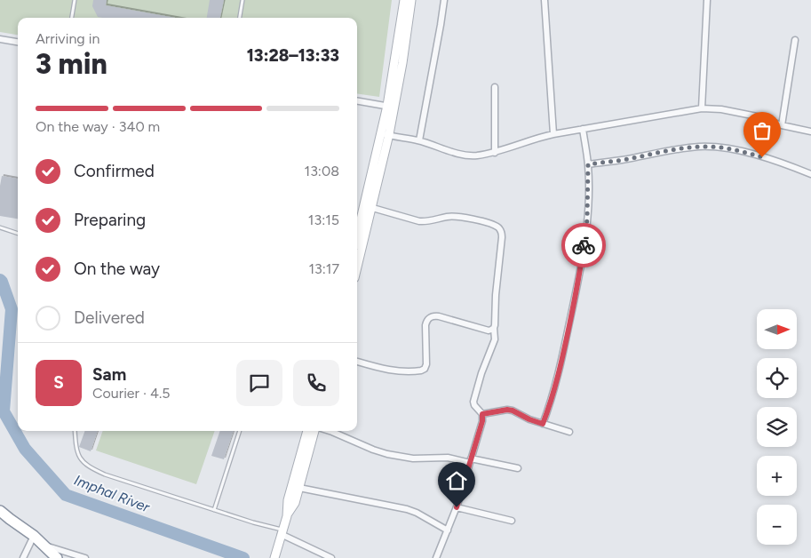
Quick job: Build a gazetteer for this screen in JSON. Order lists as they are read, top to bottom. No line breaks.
{"water":["Imphal River"],"north":"right","page":{"heading":["3 min","Arriving in","13:28–13:33"],"panel":["Sam","Courier · 4.5"],"bar":"On the way · 340 m","list":[["Confirmed","13:08"],["Preparing","13:15"],["On the way","13:17"],"Delivered"],"map_buttons":["+","−"],"round":"S"}}
